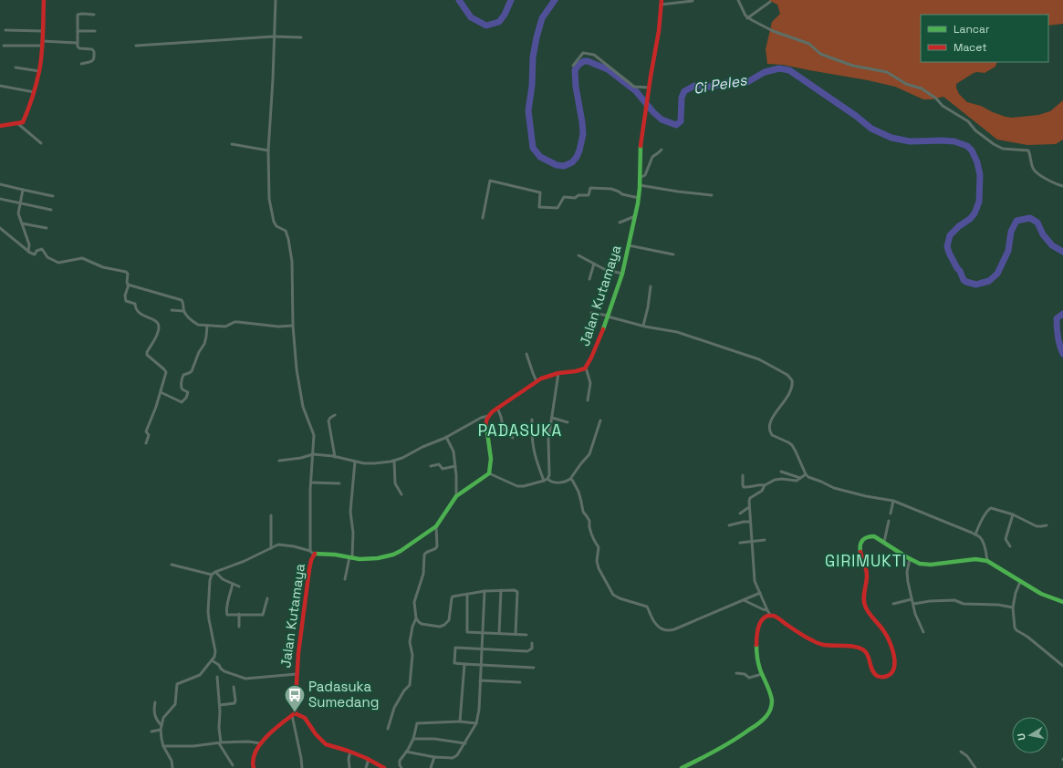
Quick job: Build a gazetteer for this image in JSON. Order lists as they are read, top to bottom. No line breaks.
{"streets":{"main road":["Jalan Kutamaya"]},"districts":["PADASUKA","GIRIMUKTI"],"water":["Ci Peles"],"places":{"bus stop":["Padasuka Sumedang"]},"legend":["Lancar","Macet"],"north":"left"}
